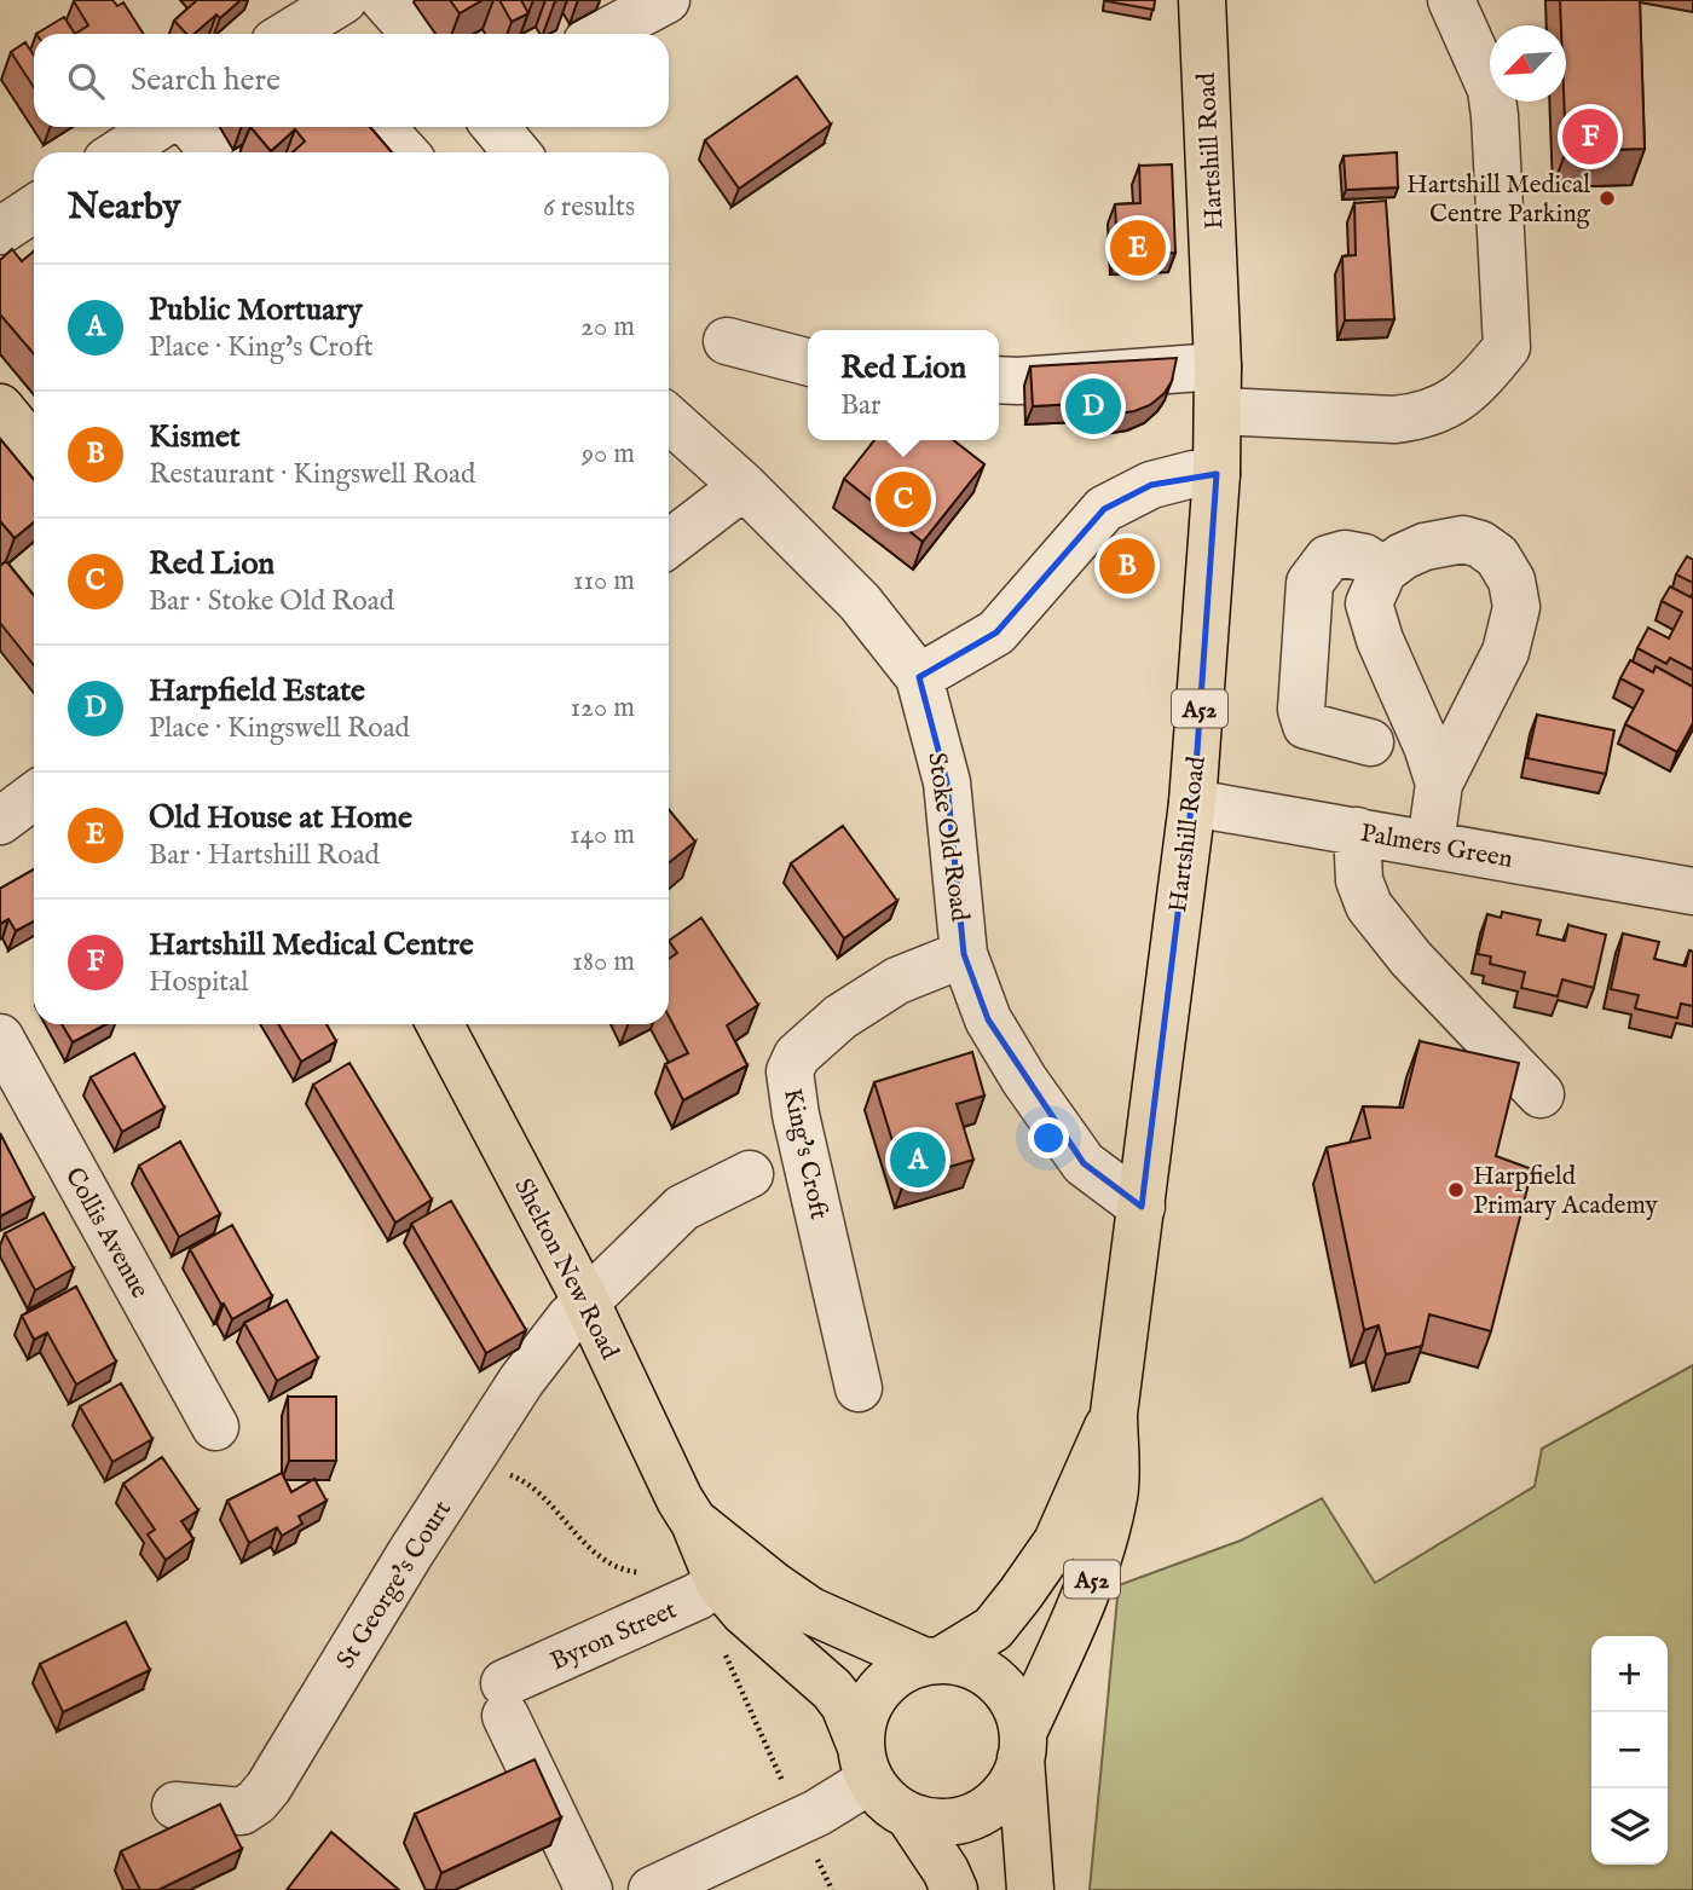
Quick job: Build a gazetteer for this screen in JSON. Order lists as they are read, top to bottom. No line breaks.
{"streets":{"main road":["Hartshill Road","A52","Shelton New Road"],"street":["Stoke Old Road","Palmers Green","King's Croft","Collis Avenue","St George's Court","Byron Street"]},"crossings":[["Hartshill Road","A52"],["Hartshill Road","Stoke Old Road"],["Hartshill Road","Palmers Green"],["Hartshill Road","Shelton New Road"],["A52","Shelton New Road"],["Stoke Old Road","King's Croft"],["Shelton New Road","St George's Court"],["Shelton New Road","Byron Street"]],"places":["Hartshill Medical Centre Parking","Harpfield Primary Academy"],"north":"bottom left","page":{"search":"Search here","pins":["F","E","D","C","B","A"],"heading":["Nearby","6 results"],"list":[{"mark":"A","name":"Public Mortuary","note":"Place · King's Croft","value":"20 m"},{"mark":"B","name":"Kismet","note":"Restaurant · Kingswell Road","value":"90 m"},{"mark":"C","name":"Red Lion","note":"Bar · Stoke Old Road","value":"110 m"},{"mark":"D","name":"Harpfield Estate","note":"Place · Kingswell Road","value":"120 m"},{"mark":"E","name":"Old House at Home","note":"Bar · Hartshill Road","value":"140 m"},{"mark":"F","name":"Hartshill Medical Centre","note":"Hospital","value":"180 m"}],"popup":["Red Lion","Bar"],"map_buttons":["+","−"]}}
